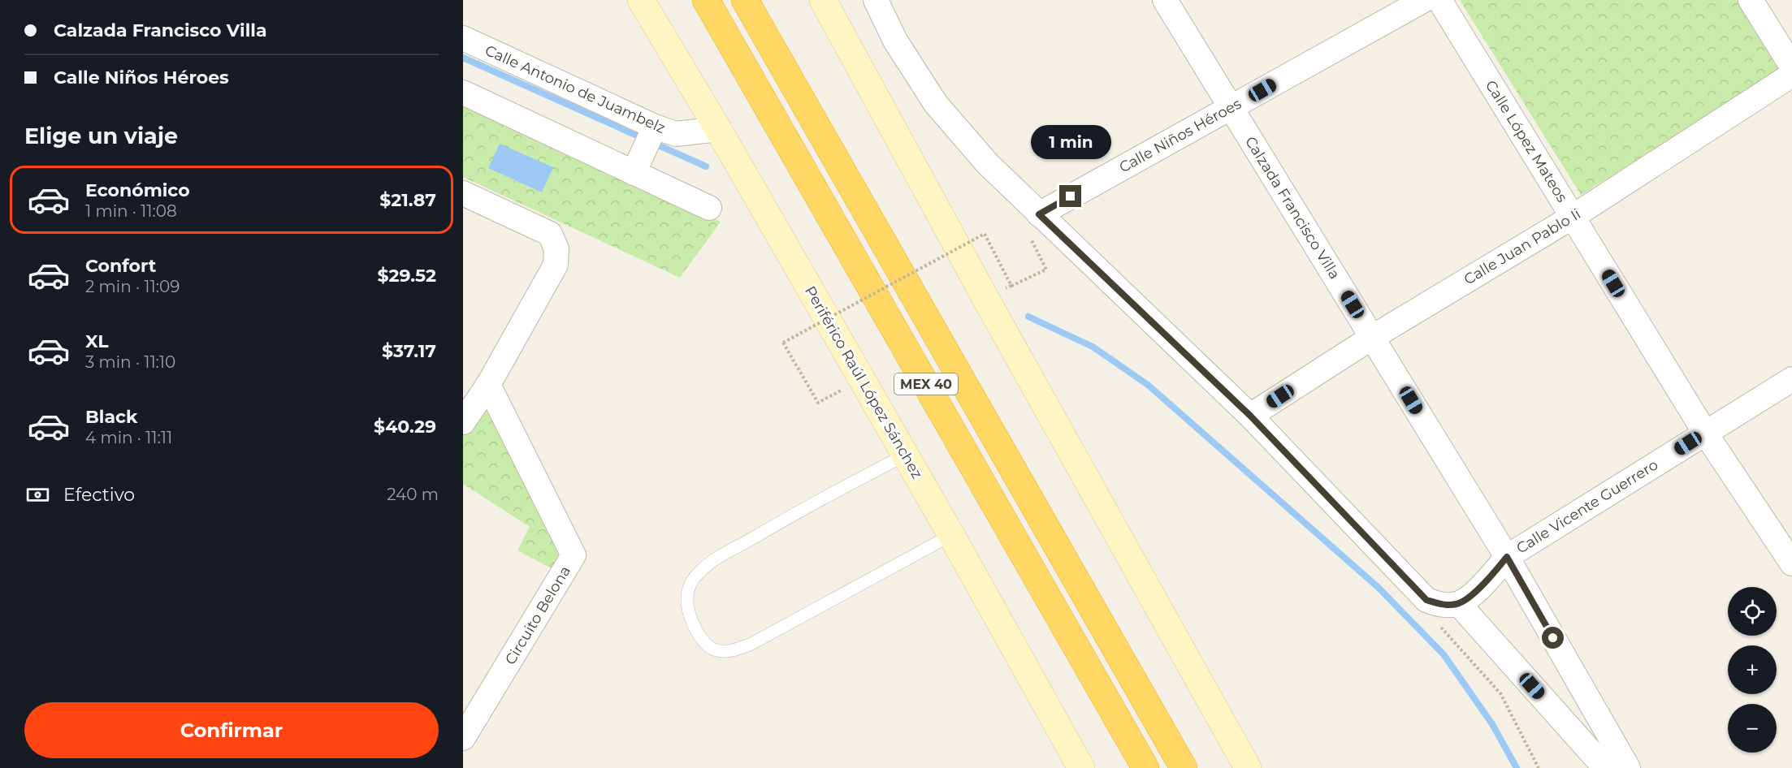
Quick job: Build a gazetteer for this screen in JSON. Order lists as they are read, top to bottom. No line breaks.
{"streets":{"highway":["MEX 40"],"main road":["Periférico Raúl López Sánchez"],"street":["Calle Antonio de Juambelz","Calle Niños Héroes","Calle López Mateos","Calzada Francisco Villa","Calle Juan Pablo Ii","Calle Vicente Guerrero","Circuito Belona"]},"crossings":[["Calle Antonio de Juambelz","Periférico Raúl López Sánchez"],["Calle Niños Héroes","Calzada Francisco Villa"],["Calle López Mateos","Calle Juan Pablo Ii"],["Calle López Mateos","Calle Vicente Guerrero"],["Calzada Francisco Villa","Calle Juan Pablo Ii"],["Calzada Francisco Villa","Calle Vicente Guerrero"]],"page":{"banner":["Calzada Francisco Villa","Calle Niños Héroes"],"heading":"Elige un viaje","bubble":"1 min","list":[{"name":"Económico","note":"1 min · 11:08","value":"$21.87"},{"name":"Confort","note":"2 min · 11:09","value":"$29.52"},{"name":"XL","note":"3 min · 11:10","value":"$37.17"},{"name":"Black","note":"4 min · 11:11","value":"$40.29"}],"pay":["Efectivo","240 m"],"map_buttons":["+","−"],"buttons":"Confirmar"}}
